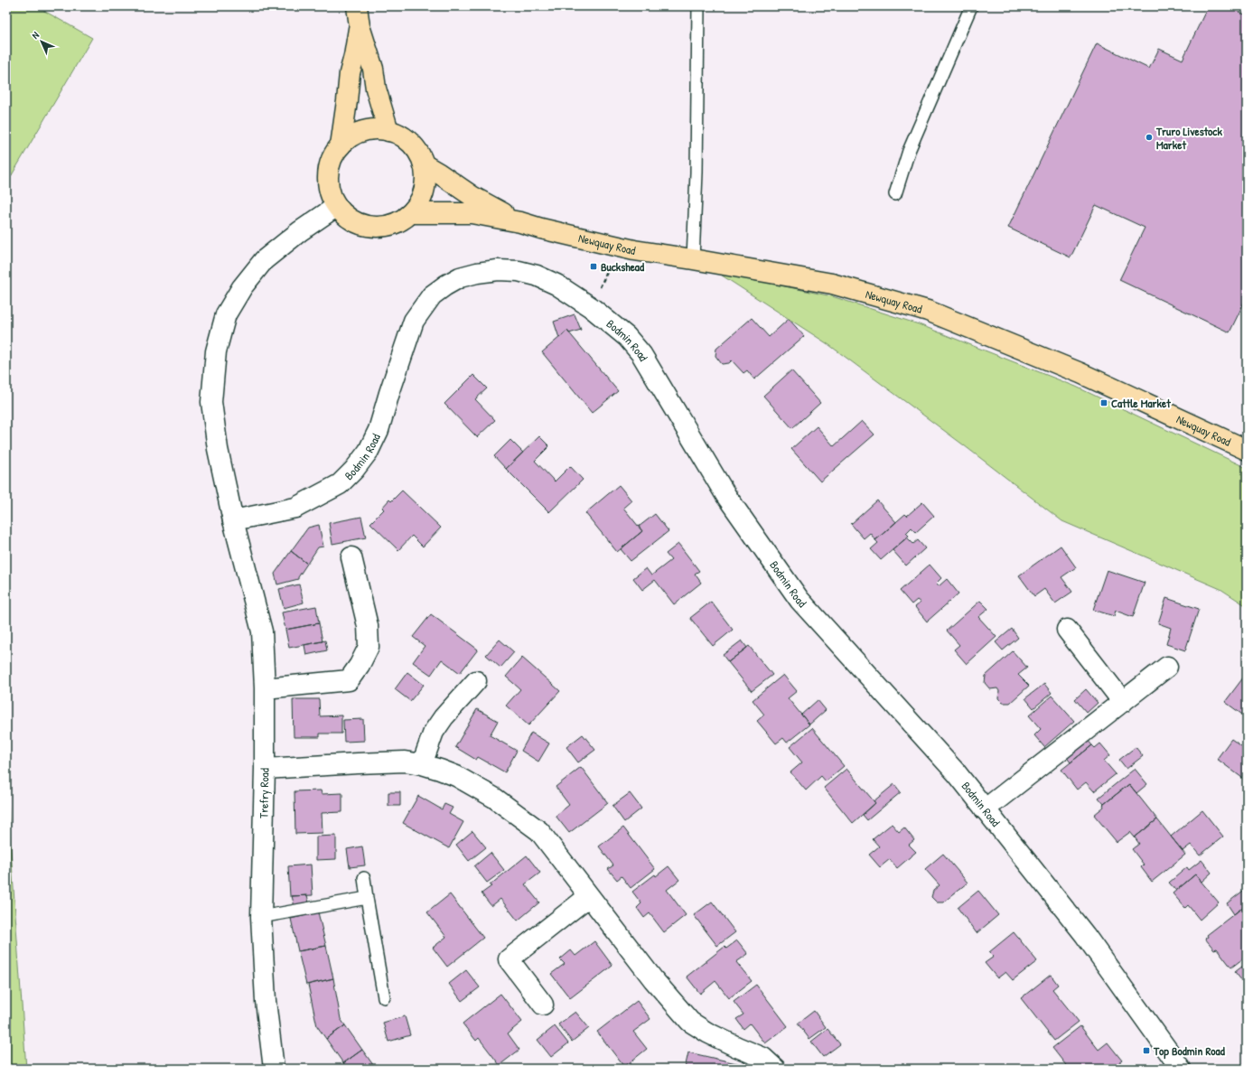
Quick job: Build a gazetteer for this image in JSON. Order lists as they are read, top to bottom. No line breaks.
{"streets":{"highway":["Newquay Road"],"street":["Bodmin Road","Trefry Road"]},"crossings":[["Bodmin Road","Trefry Road"]],"places":{"other":["Truro Livestock Market"],"transit":["Buckshead","Cattle Market","Top Bodmin Road"]},"north":"top left"}
